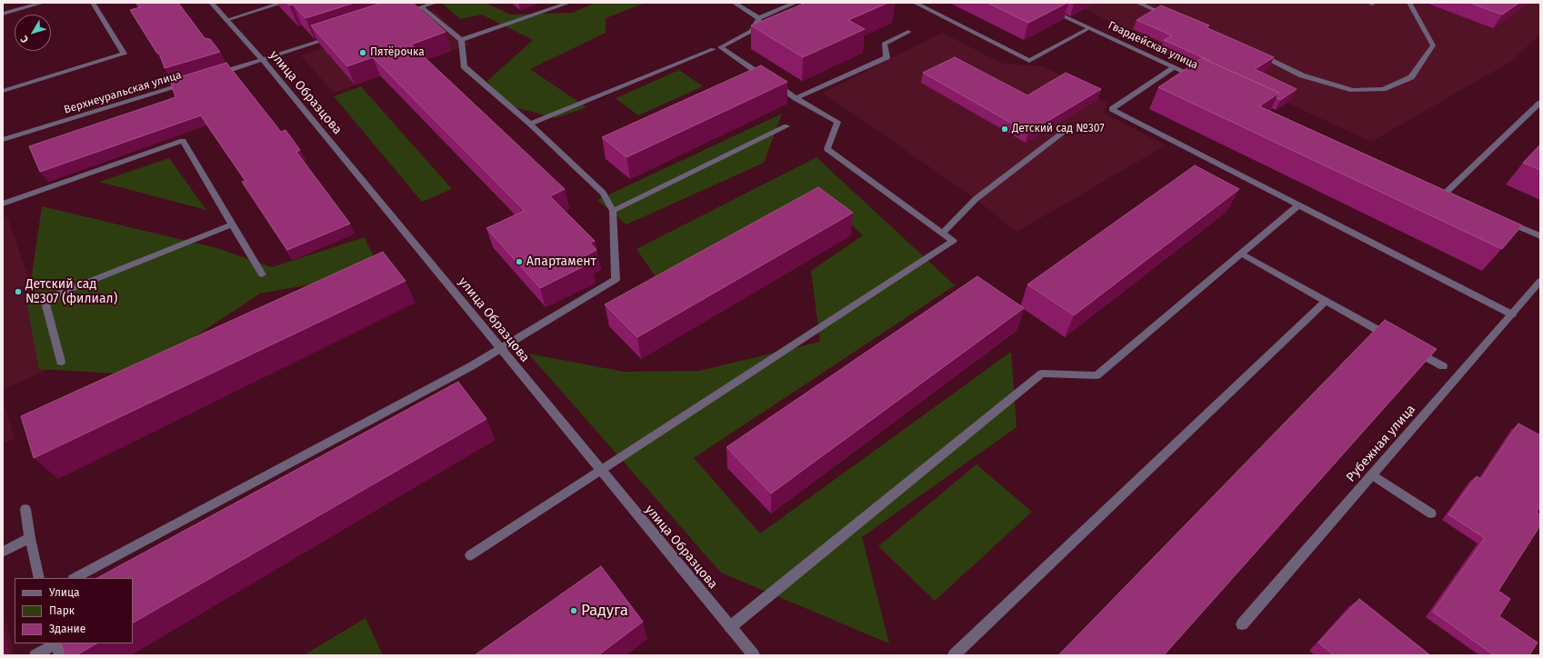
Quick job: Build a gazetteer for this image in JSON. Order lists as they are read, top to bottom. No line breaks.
{"streets":{"street":["Гвардейская улица","Верхнеуральская улица","улица Образцова","Рубежная улица"]},"places":["Пятёрочка","Детский сад №307","Апартамент","Детский сад №307 (филиал)","Радуга"],"legend":["Улица","Парк","Здание"],"north":"bottom left"}
